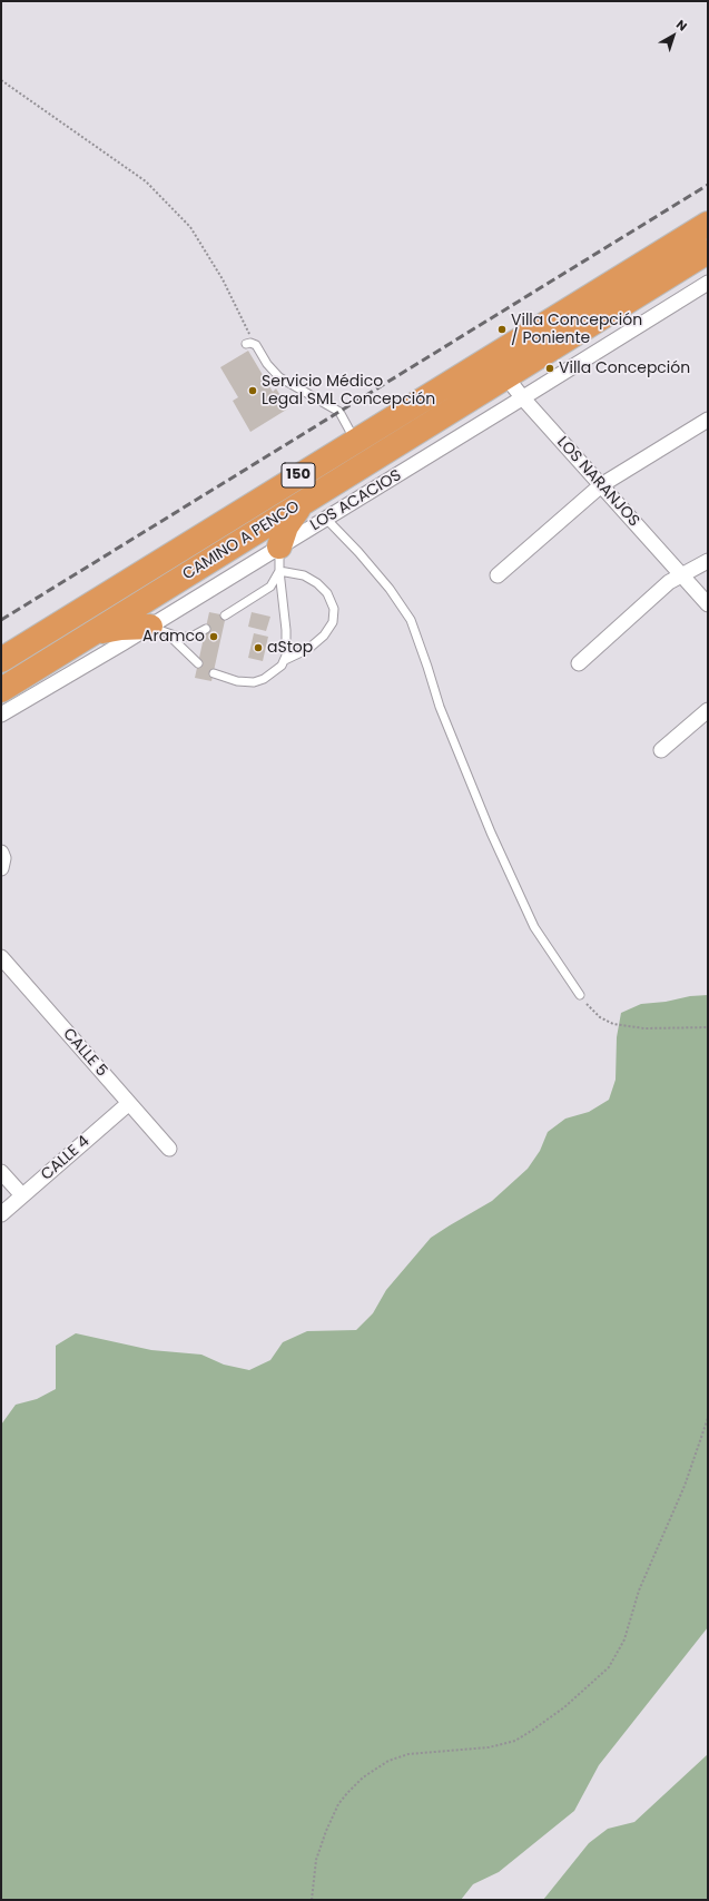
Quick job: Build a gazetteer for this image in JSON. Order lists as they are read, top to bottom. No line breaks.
{"streets":{"highway":["150","CAMINO A PENCO"],"street":["LOS NARANJOS","LOS ACACIOS","CALLE 5","CALLE 4"]},"crossings":[["LOS NARANJOS","LOS ACACIOS"],["LOS NARANJOS","CAMINO A PENCO"],["CALLE 5","CALLE 4"]],"places":["Villa Concepción / Poniente","Villa Concepción","Servicio Médico Legal SML Concepción","Aramco","aStop"],"north":"top right"}
